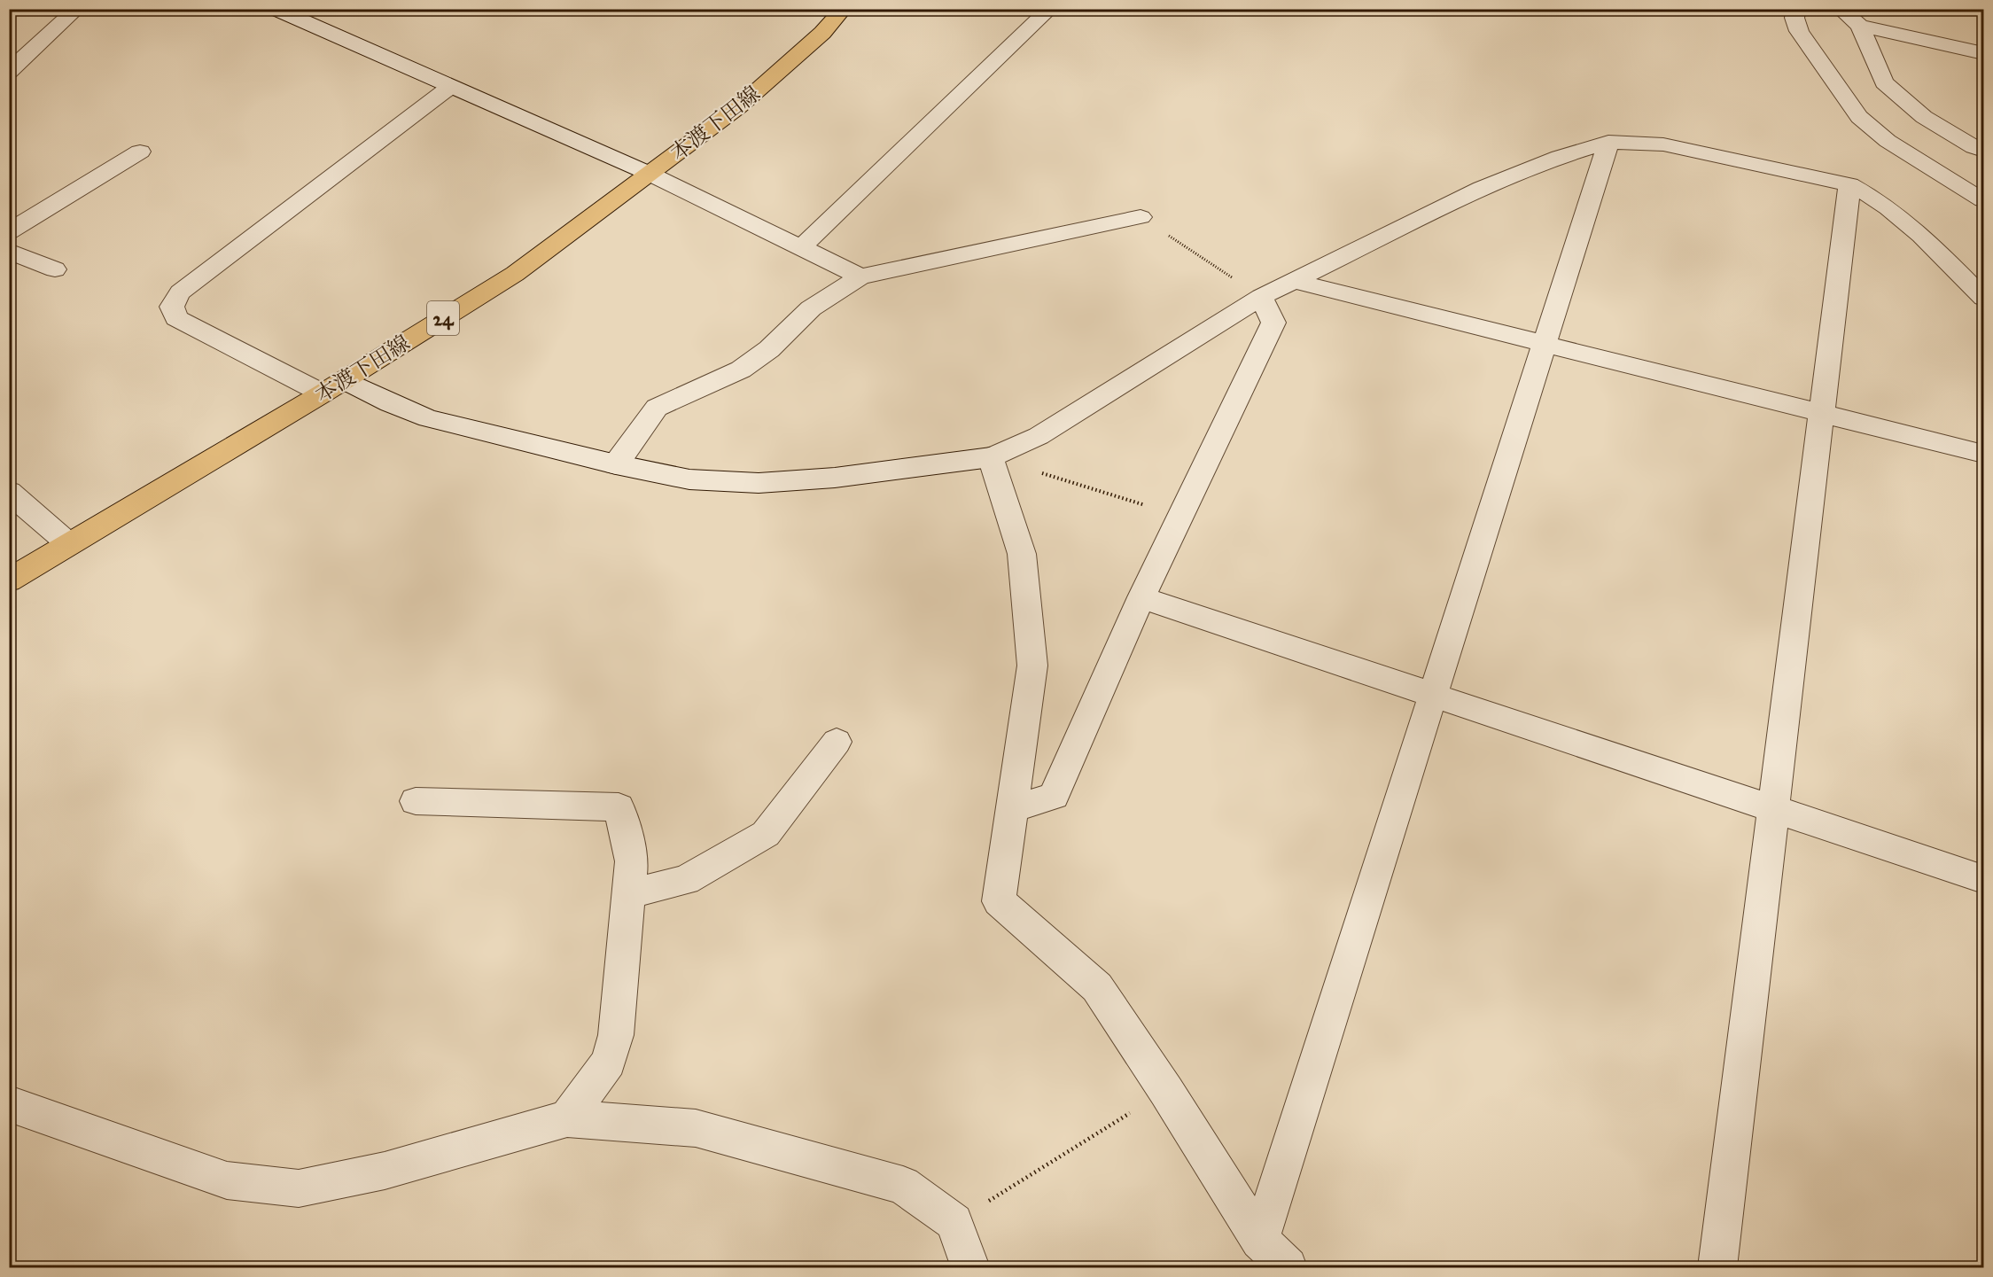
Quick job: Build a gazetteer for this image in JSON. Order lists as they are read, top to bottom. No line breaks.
{"streets":{"main road":["本渡下田線","24"]}}
